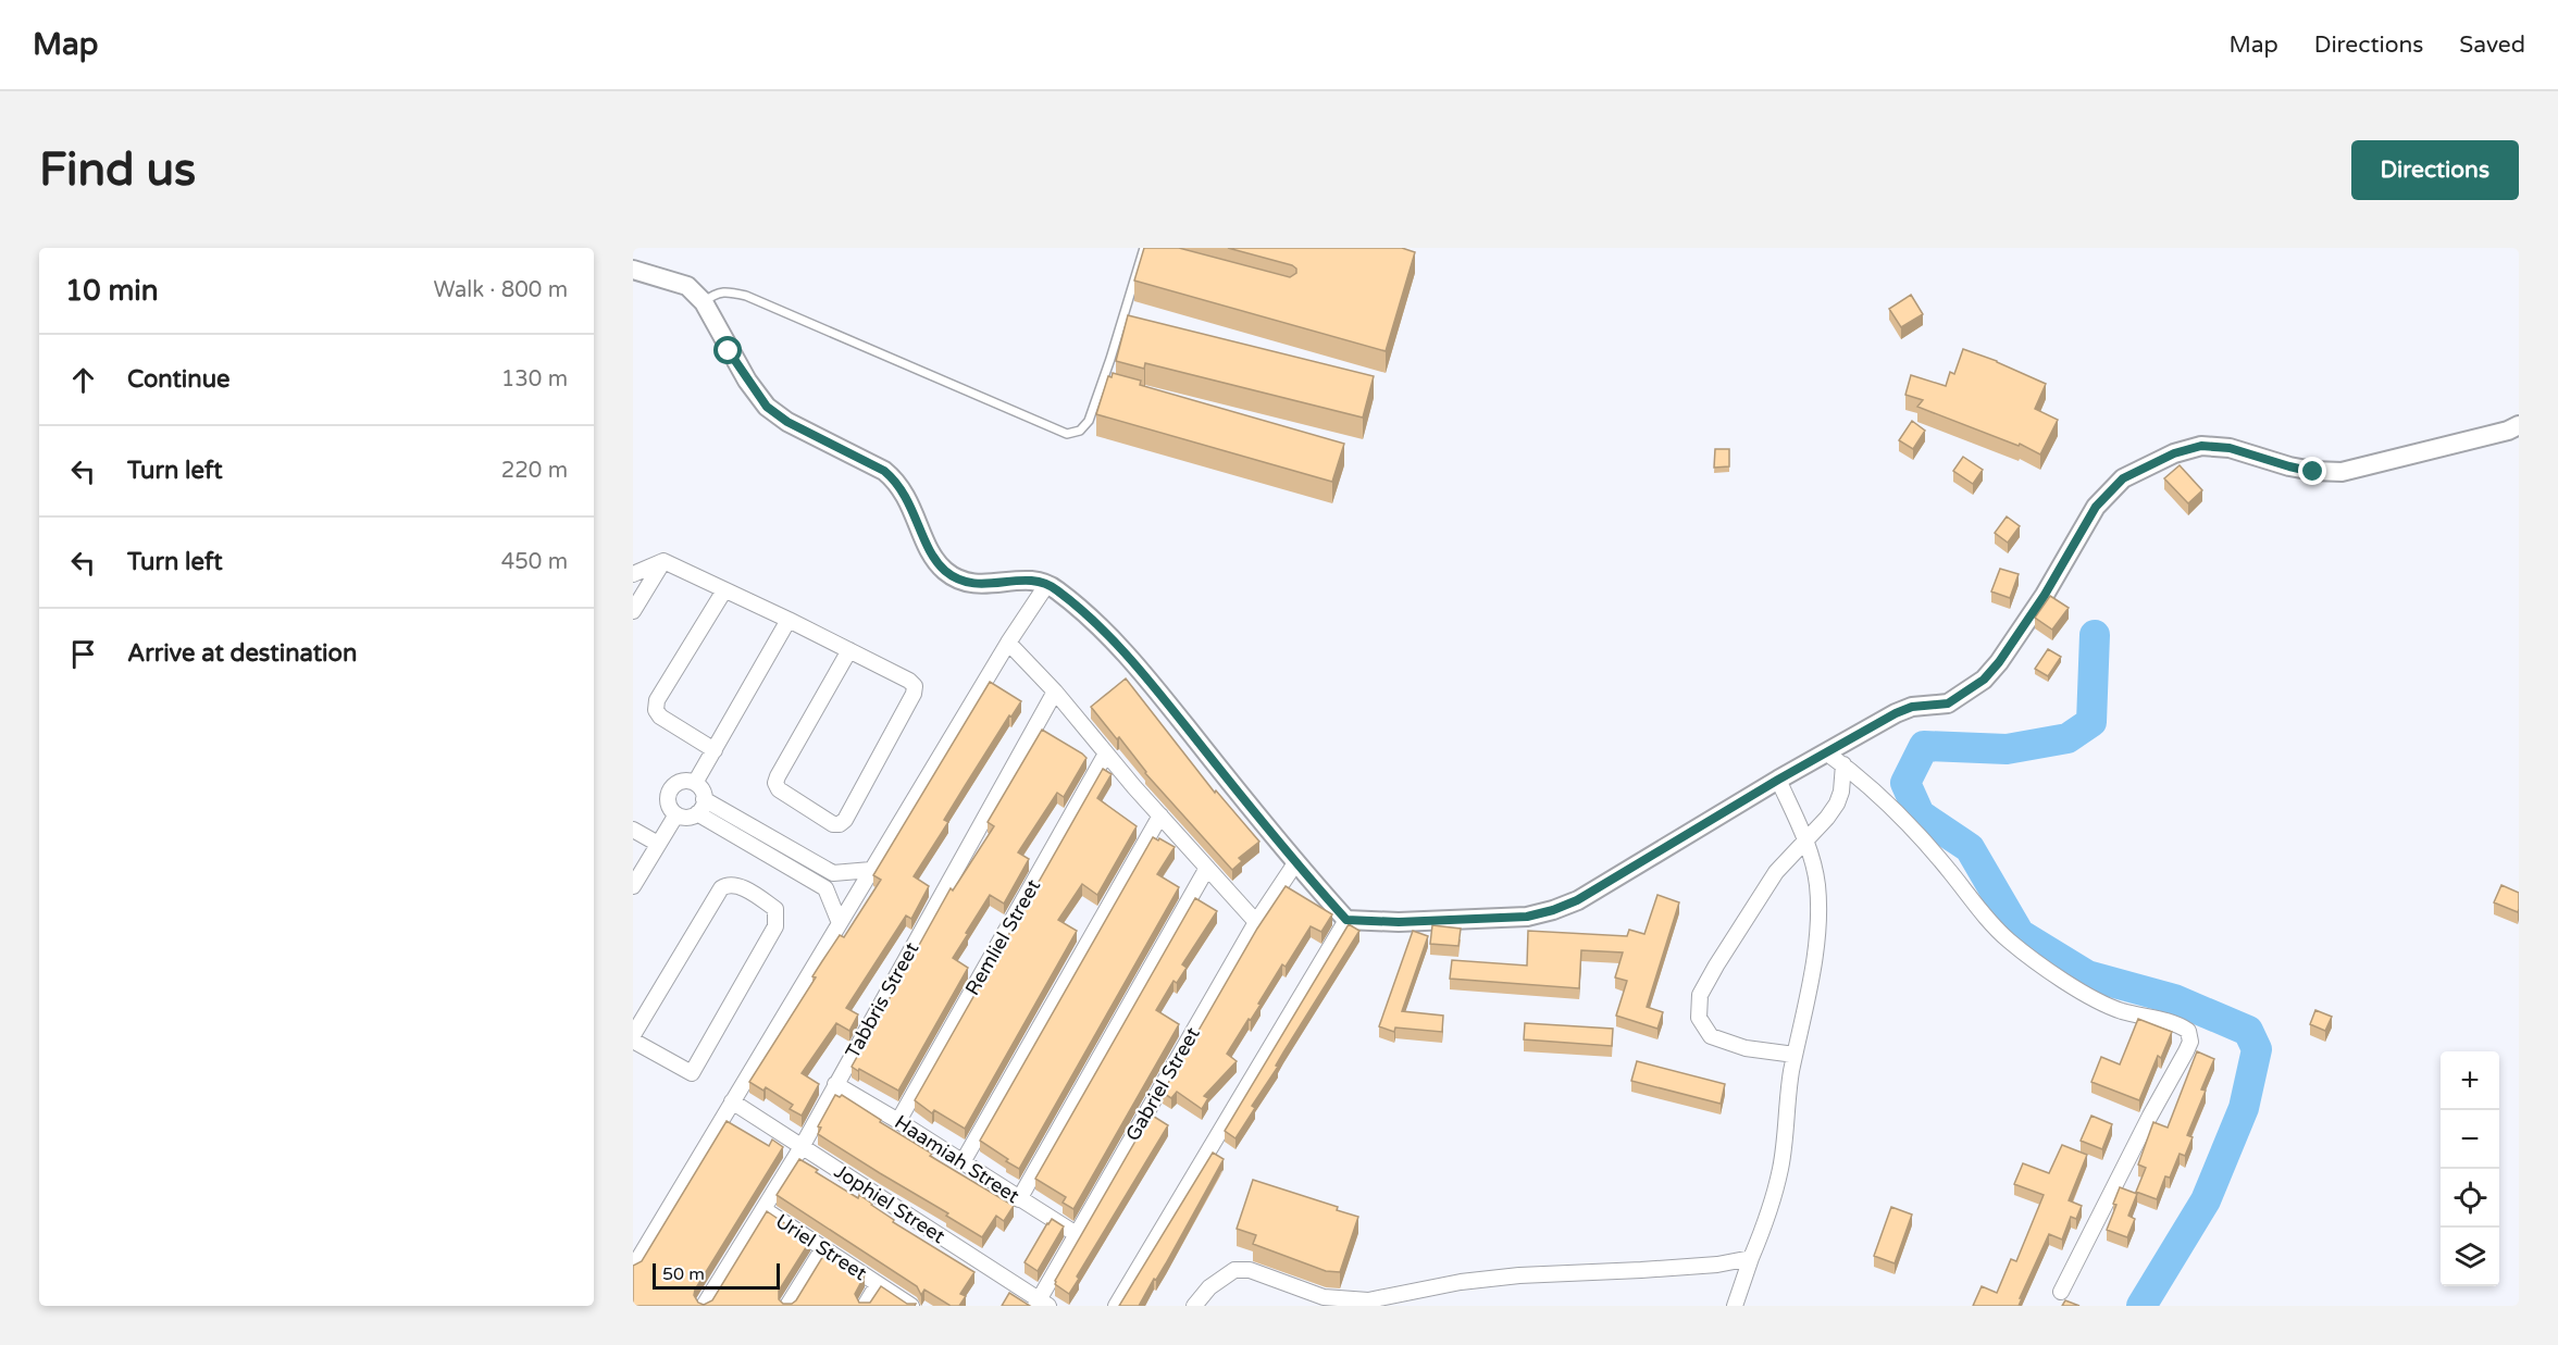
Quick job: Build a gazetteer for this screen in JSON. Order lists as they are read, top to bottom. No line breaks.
{"streets":{"street":["Remliel Street","Tabbris Street","Gabriel Street","Haamiah Street","Jophiel Street","Uriel Street"]},"crossings":[["Remliel Street","Haamiah Street"],["Tabbris Street","Haamiah Street"],["Tabbris Street","Jophiel Street"],["Tabbris Street","Uriel Street"],["Gabriel Street","Haamiah Street"],["Gabriel Street","Jophiel Street"]],"scale_bar":"50 m","page":{"header":"Map","nav":["Map","Directions","Saved"],"buttons":"Directions","title":"Find us","heading":["10 min","Walk · 800 m"],"list":[["Continue","130 m"],["Turn left","220 m"],["Turn left","450 m"],"Arrive at destination"],"map_buttons":["+","−"],"scale":"50 m"}}
